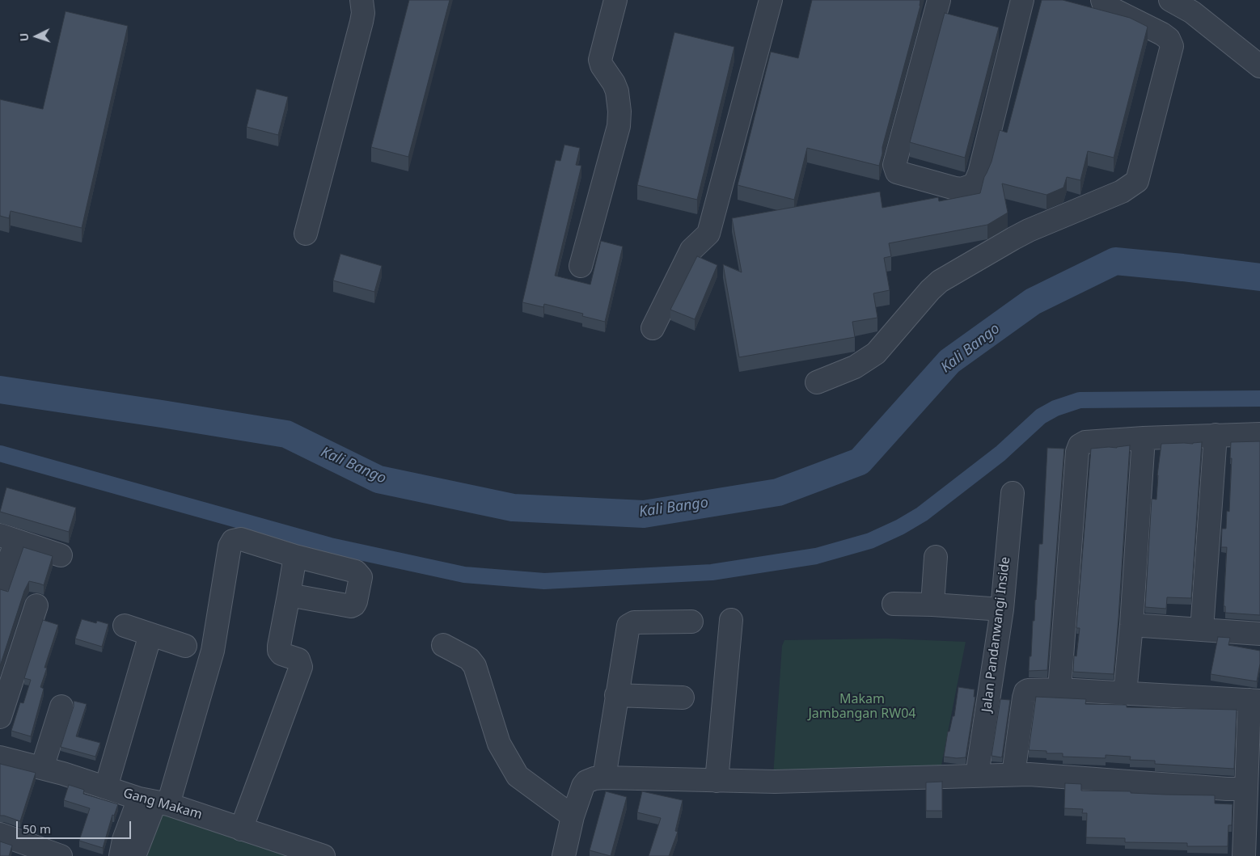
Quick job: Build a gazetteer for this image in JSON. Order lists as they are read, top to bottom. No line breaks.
{"streets":{"street":["Jalan Pandanwangi Inside","Gang Makam"]},"water":["Kali Bango"],"parks":["Makam Jambangan RW04"],"scale_bar":"50 m","north":"left"}
